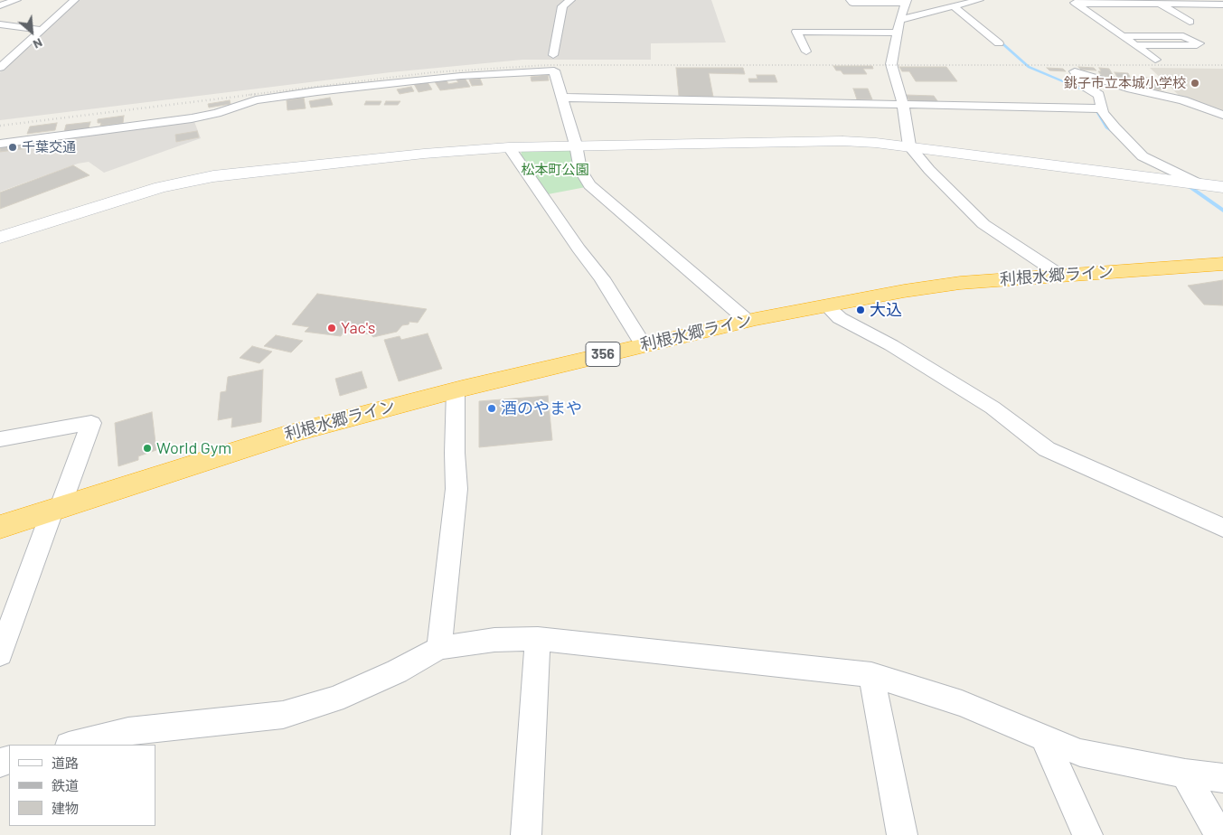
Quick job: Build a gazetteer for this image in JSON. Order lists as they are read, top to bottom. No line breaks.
{"streets":{"highway":["利根水郷ライン","356"]},"parks":["松本町公園"],"places":["銚子市立本城小学校","千葉交通","大込","Yac's","酒のやまや","World Gym"],"legend":["道路","鉄道","建物"],"north":"bottom right"}
